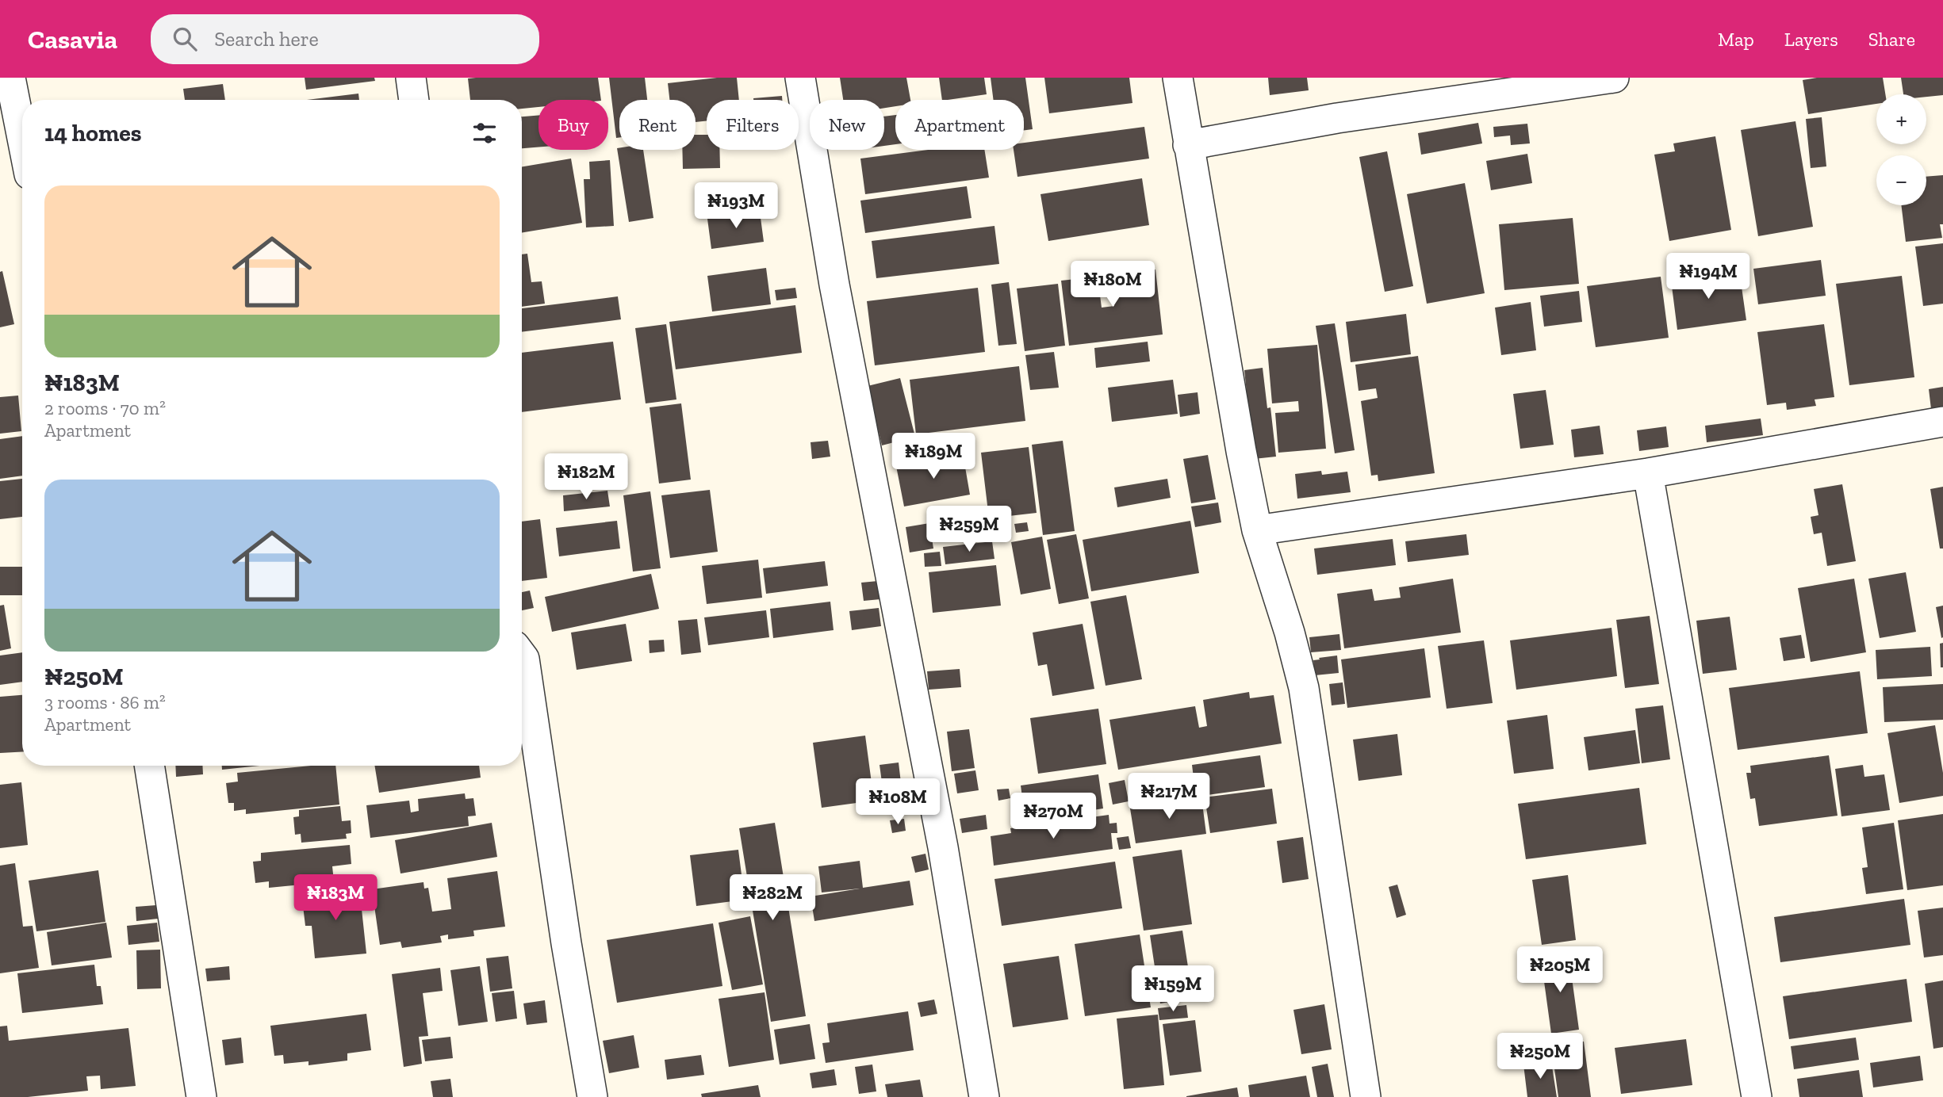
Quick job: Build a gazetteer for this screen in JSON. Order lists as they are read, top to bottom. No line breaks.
{"page":{"header":"Casavia","search":"Search here","nav":["Map","Layers","Share"],"map_buttons":["+","−"],"chip":["Buy","Rent","Filters","New","Apartment"],"heading":"14 homes","list":[{"name":"₦183M","note":"2 rooms · 70 m² · Apartment"},{"name":"₦250M","note":"3 rooms · 86 m² · Apartment"}],"price":["₦193M","₦194M","₦180M","₦189M","₦182M","₦259M","₦217M","₦108M","₦270M","₦183M","₦282M","₦205M","₦159M","₦250M"]}}
